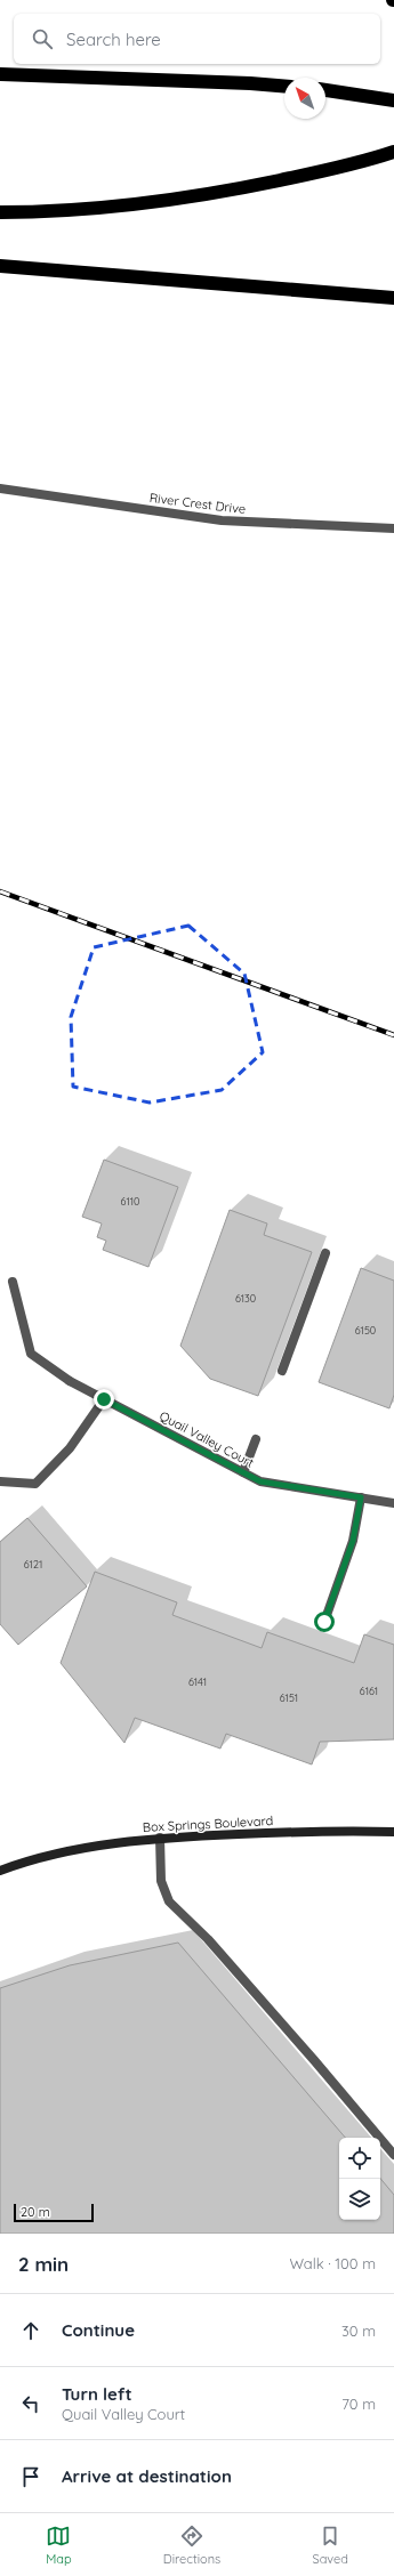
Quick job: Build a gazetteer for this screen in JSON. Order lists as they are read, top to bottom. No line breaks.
{"streets":{"street":["River Crest Drive","Quail Valley Court","Box Springs Boulevard"]},"house_numbers":["6110","6130","6150","6121","6141","6161","6151"],"scale_bar":"20 m","north":"top left","page":{"search":"Search here","scale":"20 m","heading":["2 min","Walk · 100 m"],"list":[["Continue","30 m"],["Turn left","Quail Valley Court","70 m"],"Arrive at destination"],"nav":["Map","Directions","Saved"]}}
